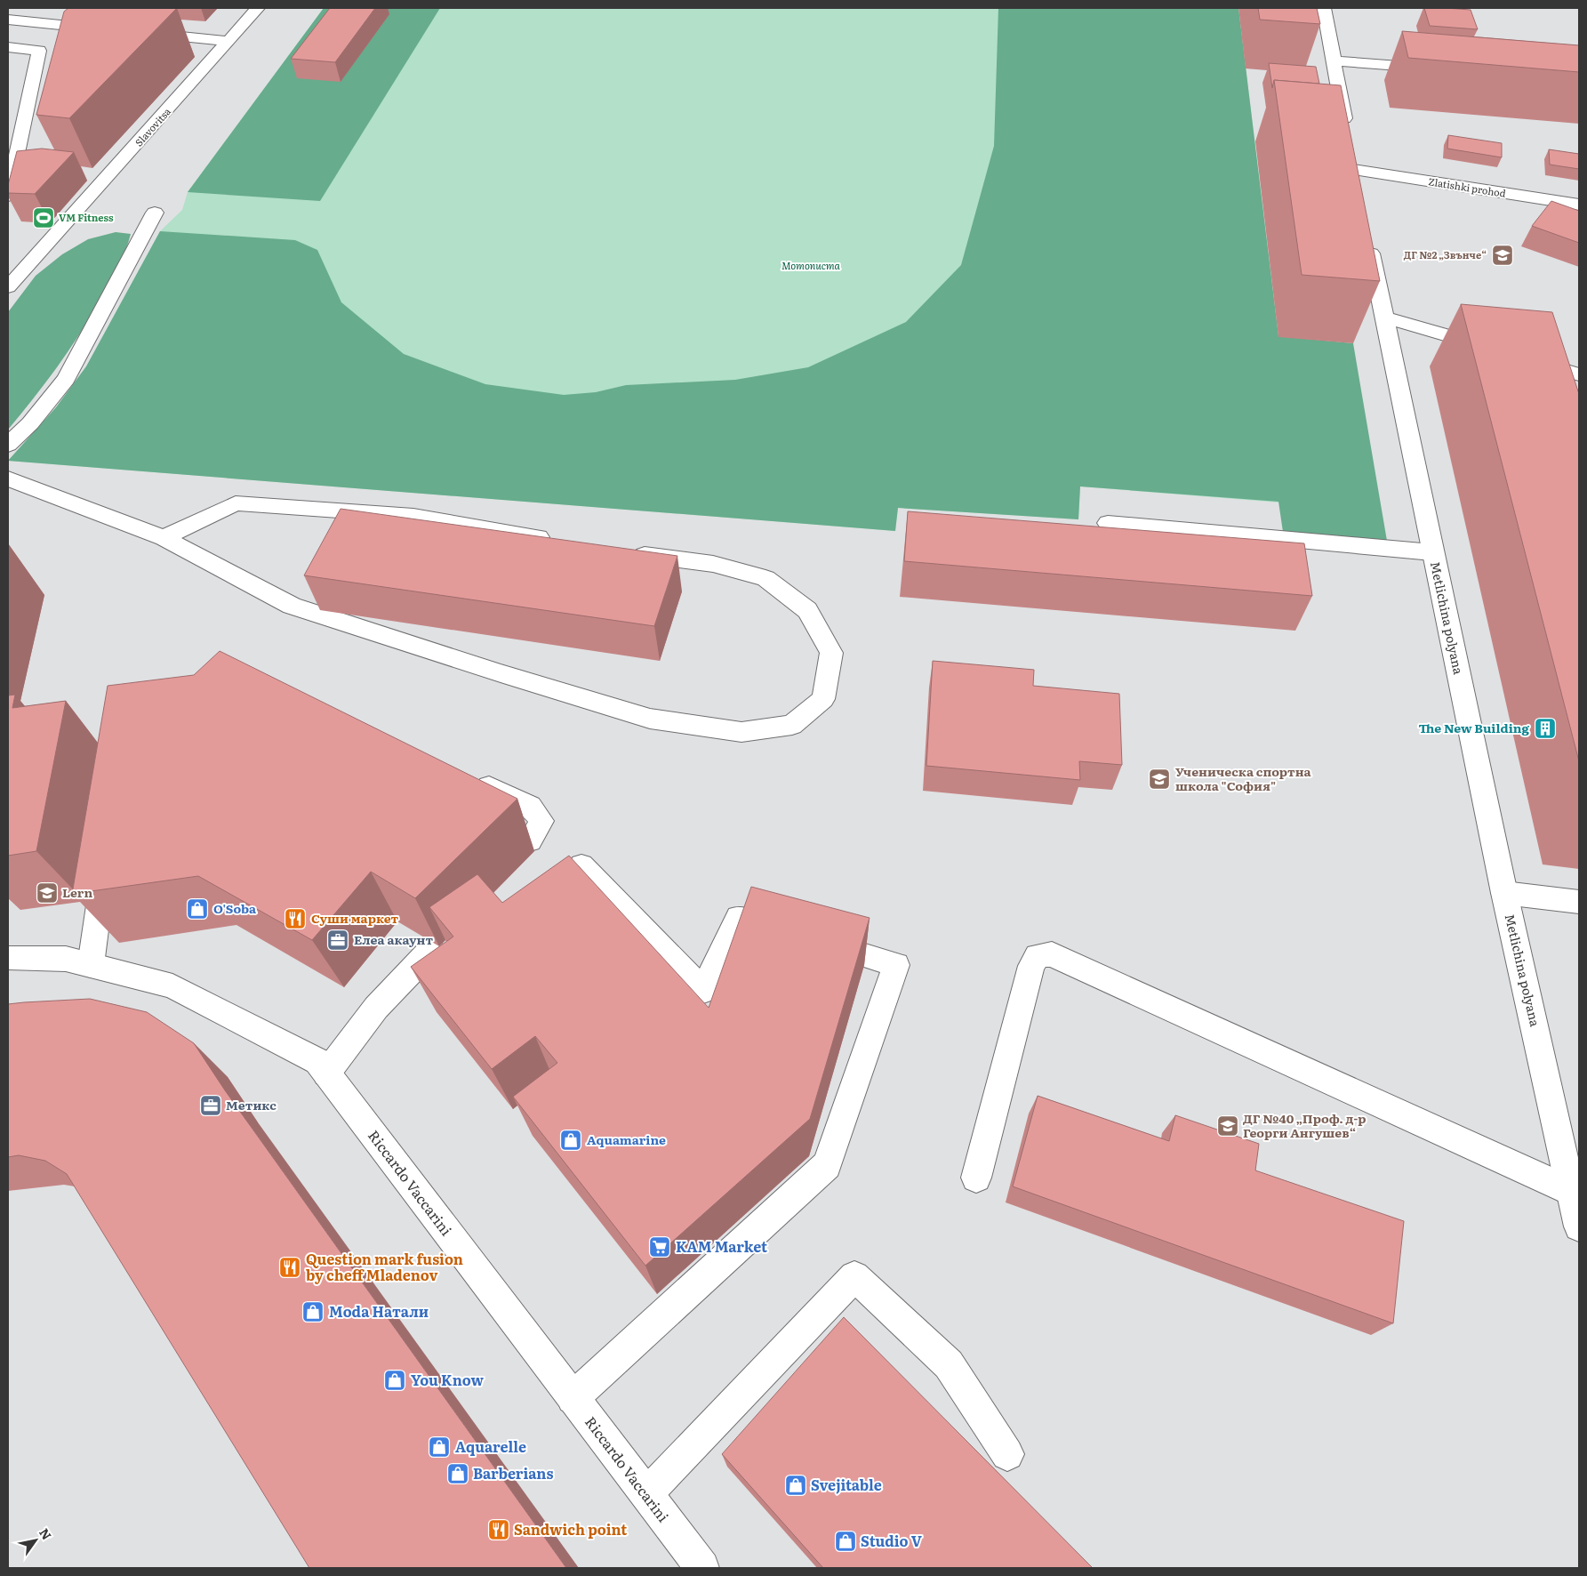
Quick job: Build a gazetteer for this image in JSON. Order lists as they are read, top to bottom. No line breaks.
{"streets":{"street":["Slavovitsa","Zlatishki prohod","Metlichina polyana","Riccardo Vaccarini"]},"parks":["Мотописта"],"places":{"sports":["VM Fitness"],"school or university":["ДГ №2 „Звънче“","Ученическа спортна школа \"София\"","Lern","ДГ №40 „Проф. д-р Георги Ангушев“"],"building":["The New Building"],"shop":["O'Soba","Aquamarine","Moda Натали","You Know","Aquarelle","Barberians","Svejitable","Studio V"],"restaurant":["Суши маркет","Question mark fusion by cheff Mladenov","Sandwich point"],"office":["Елеа акаунт","Метикс"],"supermarket":["KAM Market"]},"north":"top right"}
